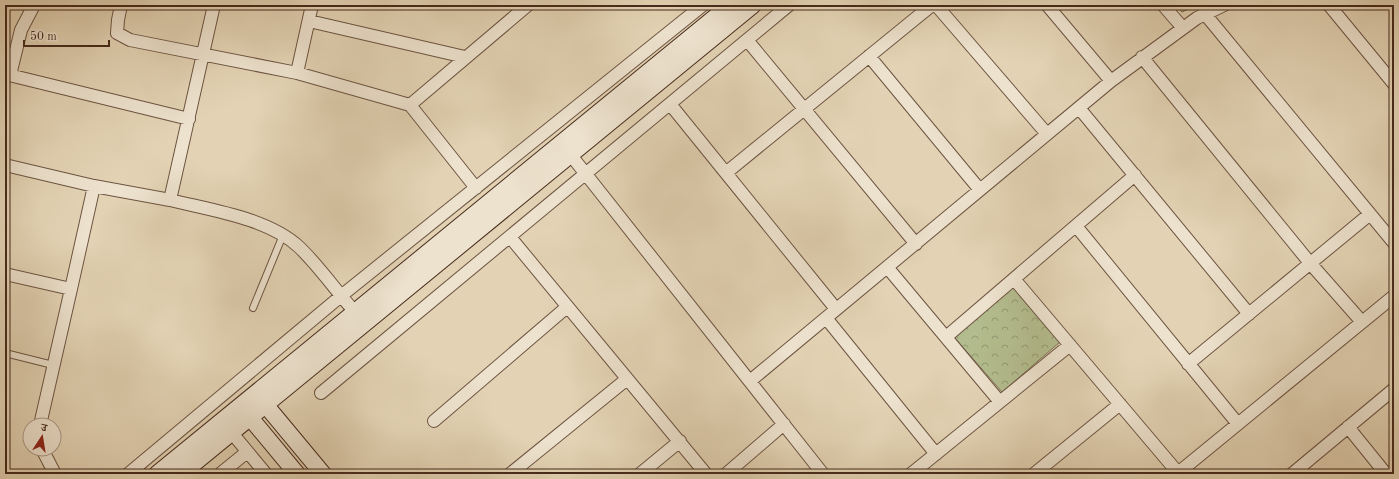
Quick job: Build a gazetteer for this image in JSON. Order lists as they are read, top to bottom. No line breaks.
{"scale_bar":"50 m","north":"top"}
